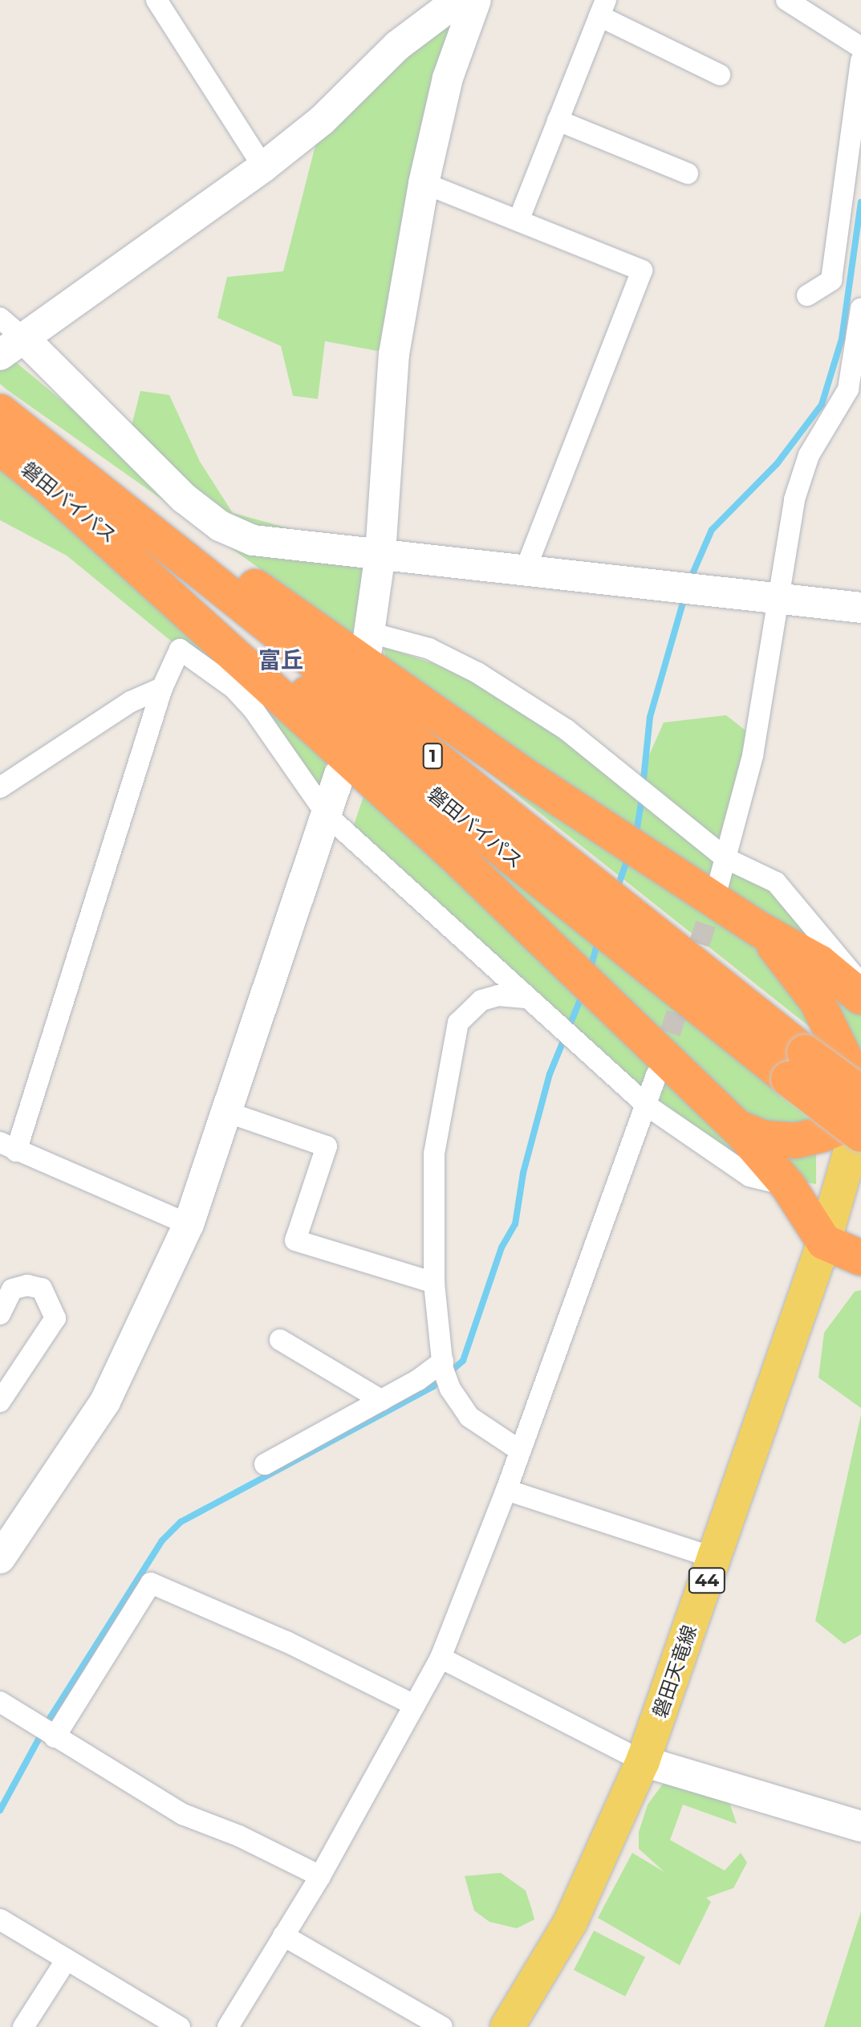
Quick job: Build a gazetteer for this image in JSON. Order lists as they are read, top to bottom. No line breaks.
{"streets":{"highway":["磐田バイパス","1"],"main road":["44","磐田天竜線"]},"crossings":[["磐田バイパス","1"],["磐田バイパス","磐田天竜線"]],"districts":["富丘"]}
